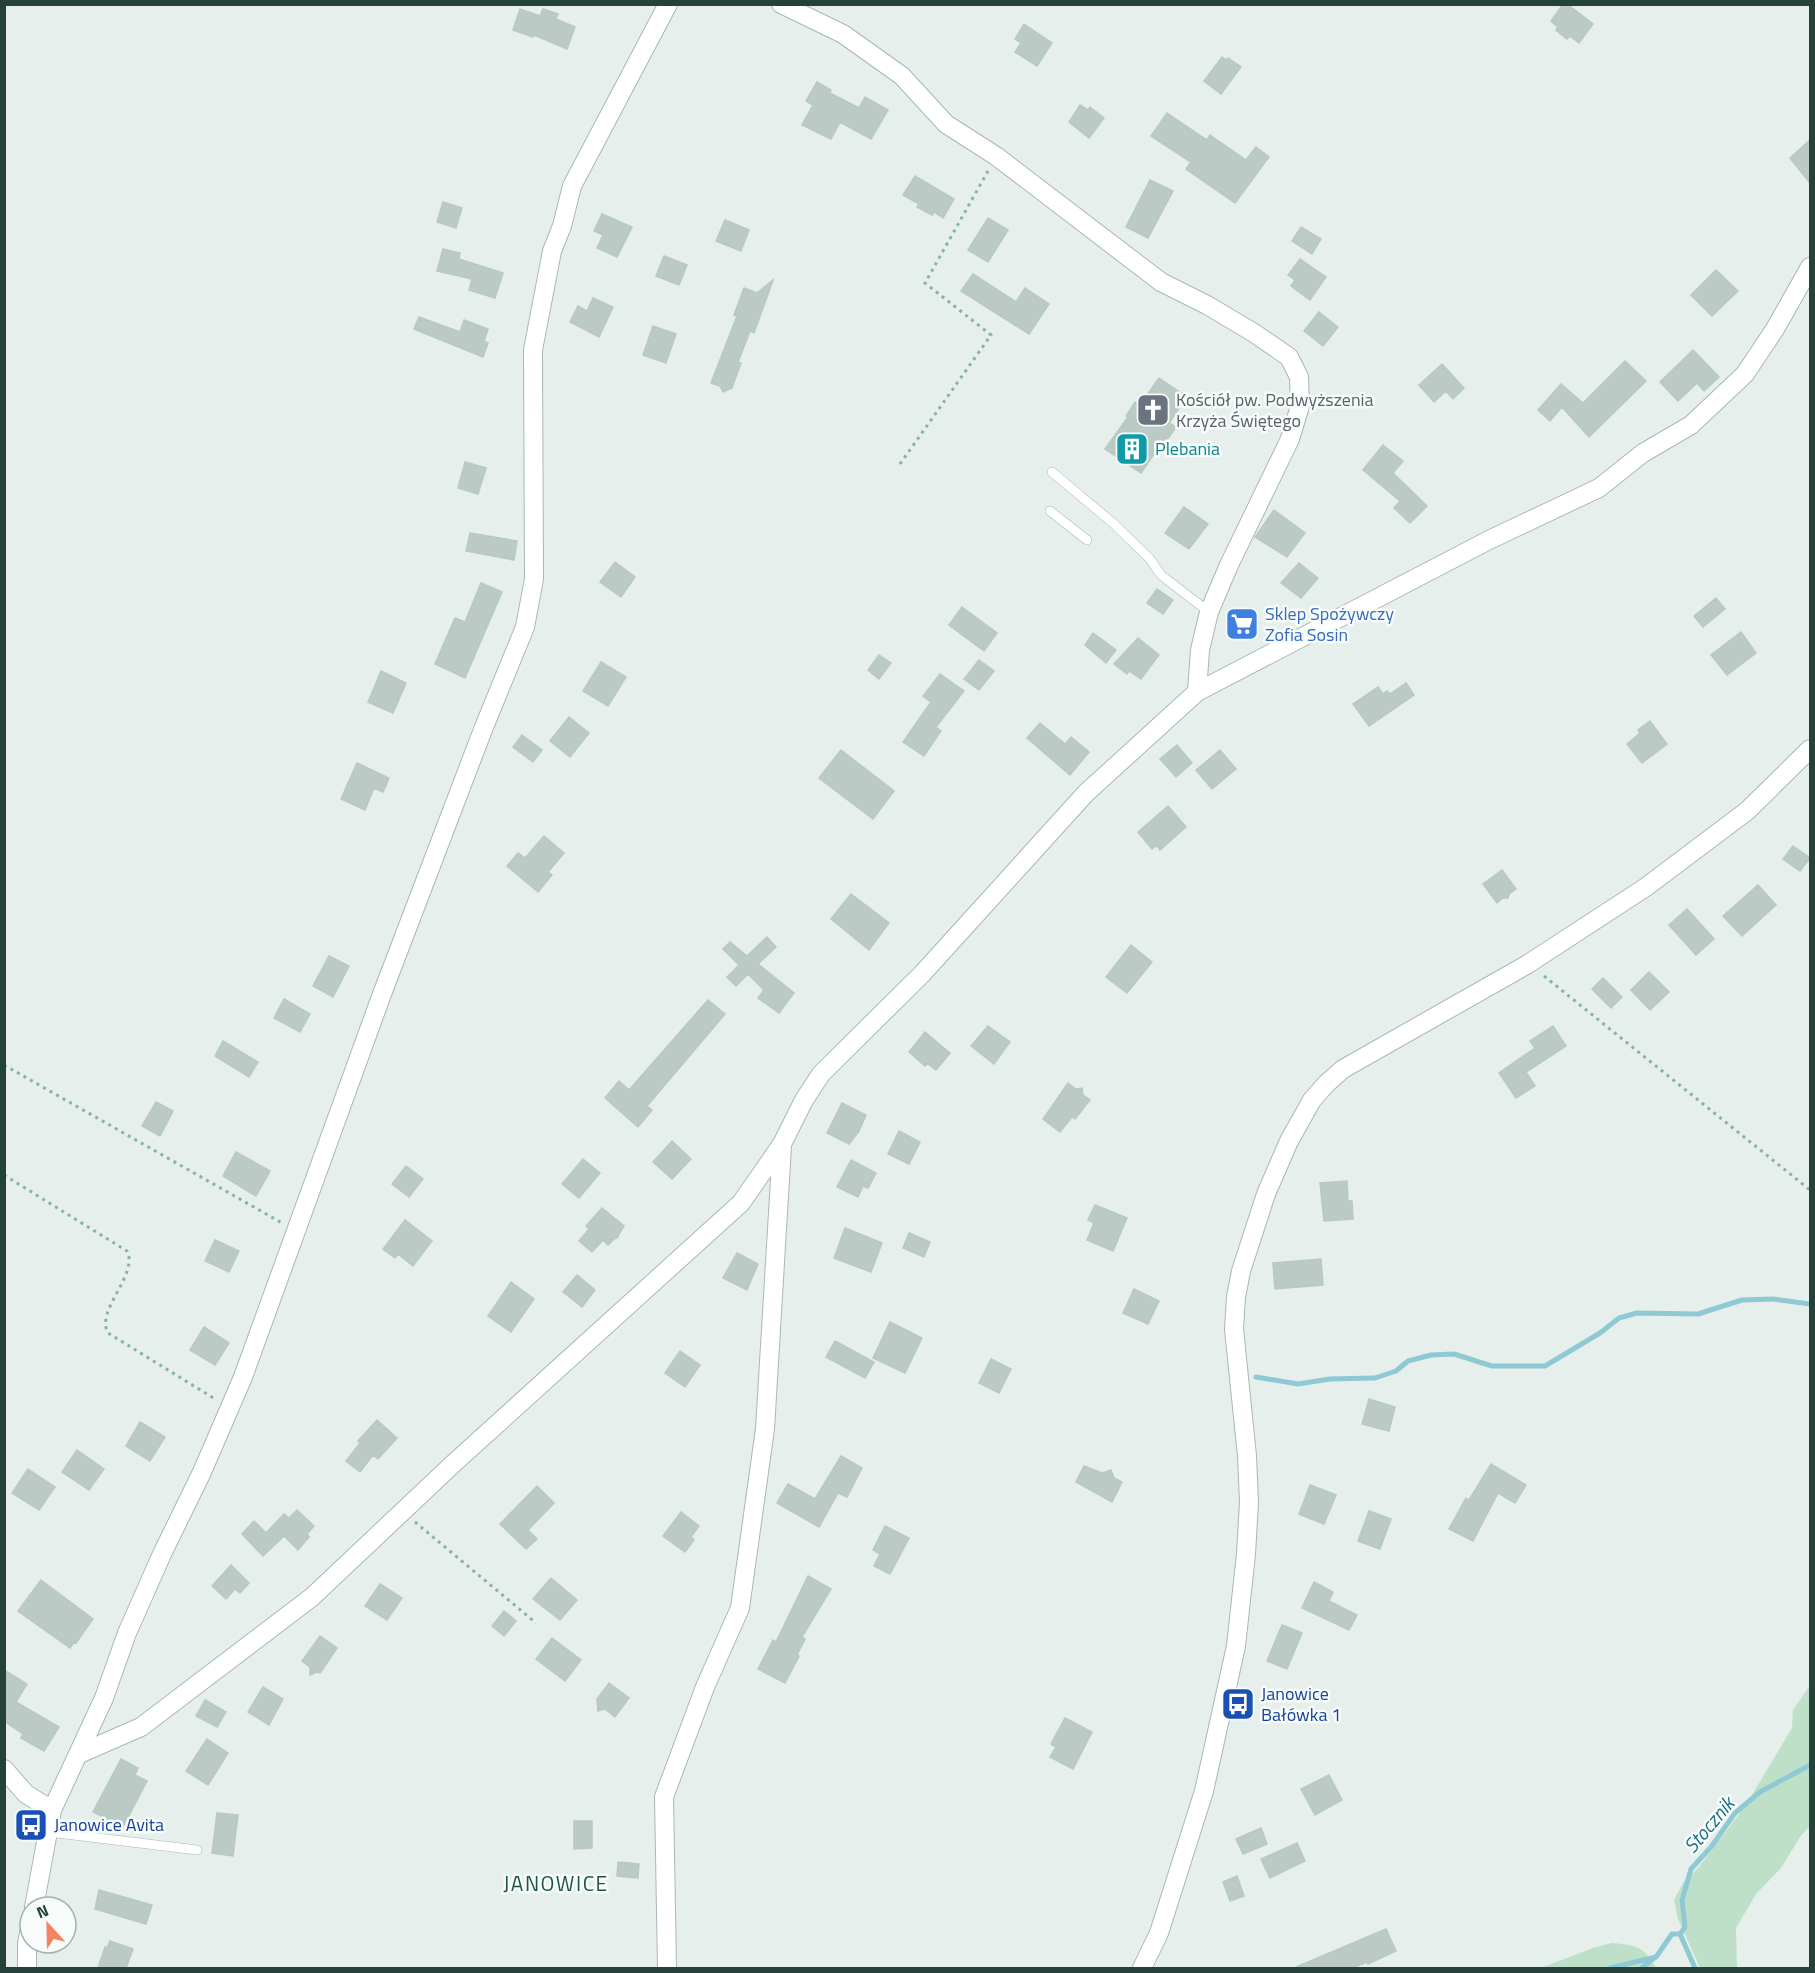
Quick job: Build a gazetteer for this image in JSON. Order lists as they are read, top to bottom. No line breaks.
{"districts":["JANOWICE"],"water":["Stocznik"],"places":{"church":["Kościół pw. Podwyższenia Krzyża Świętego"],"building":["Plebania"],"supermarket":["Sklep Spożywczy Zofia Sosin"],"bus stop":["Janowice Bałówka 1","Janowice Avita"]},"north":"top"}
